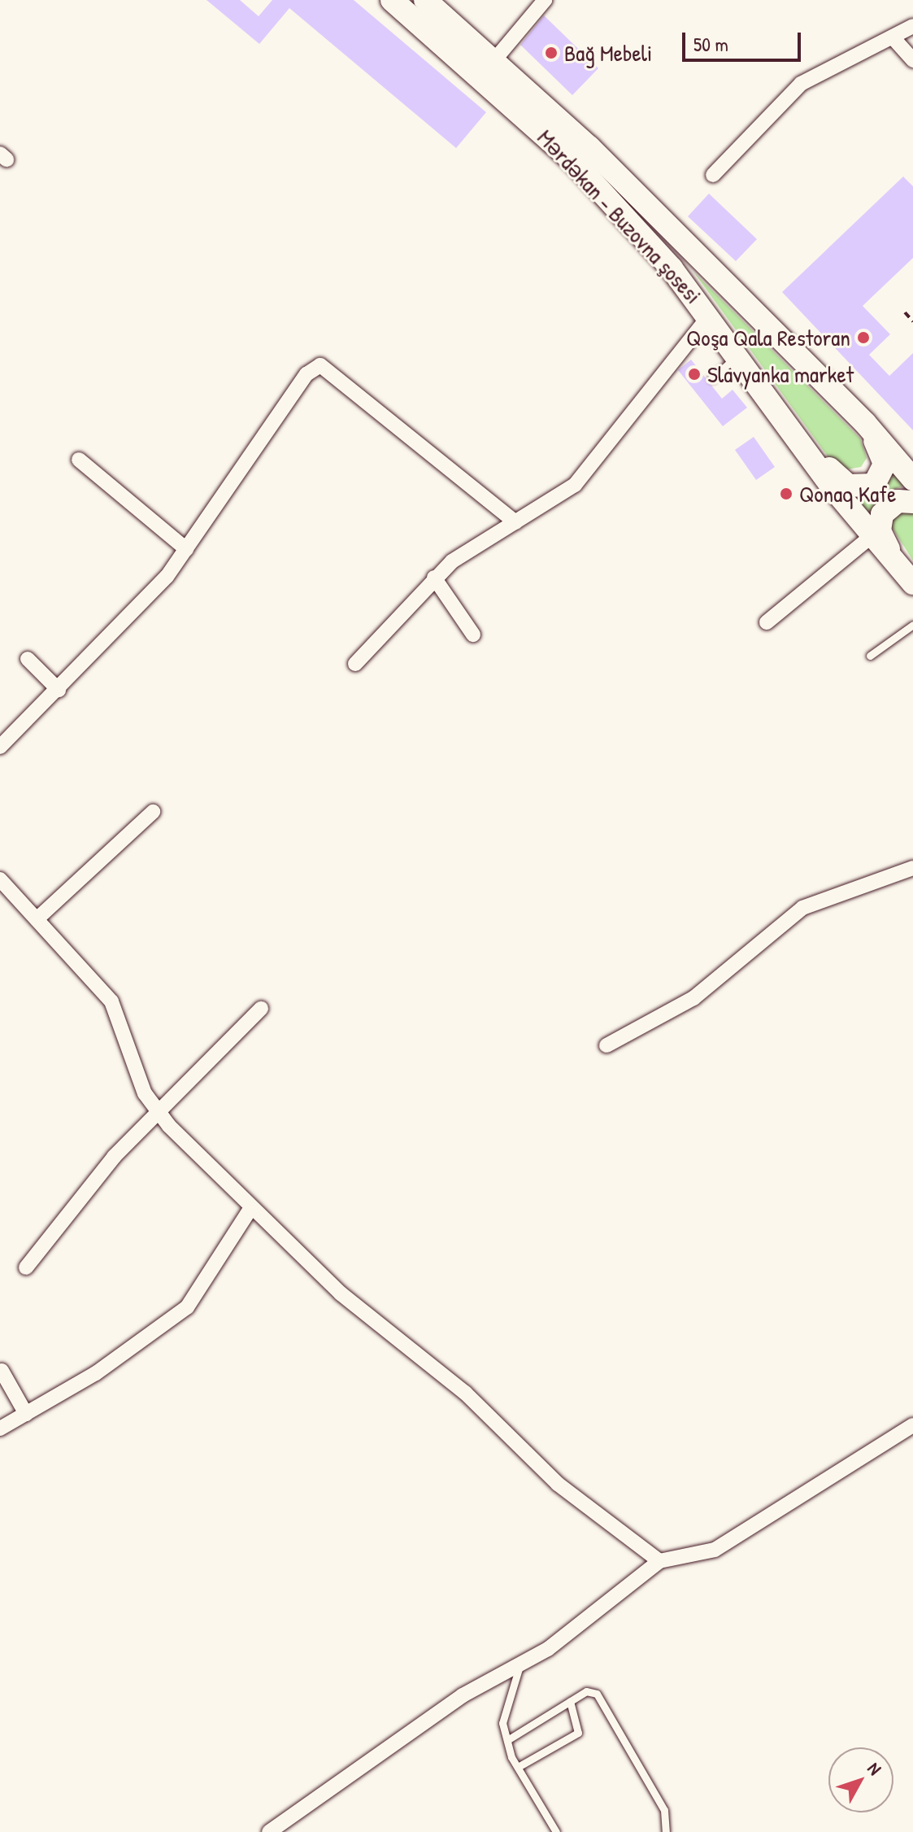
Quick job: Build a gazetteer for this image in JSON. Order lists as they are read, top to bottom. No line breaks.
{"streets":{"main road":["Mərdəkan - Buzovna şosesi"]},"places":["Bağ Mebeli","Qoşa Qala Restoran","Slavyanka market","Qonaq Kafe"],"scale_bar":"50 m","north":"top right"}
